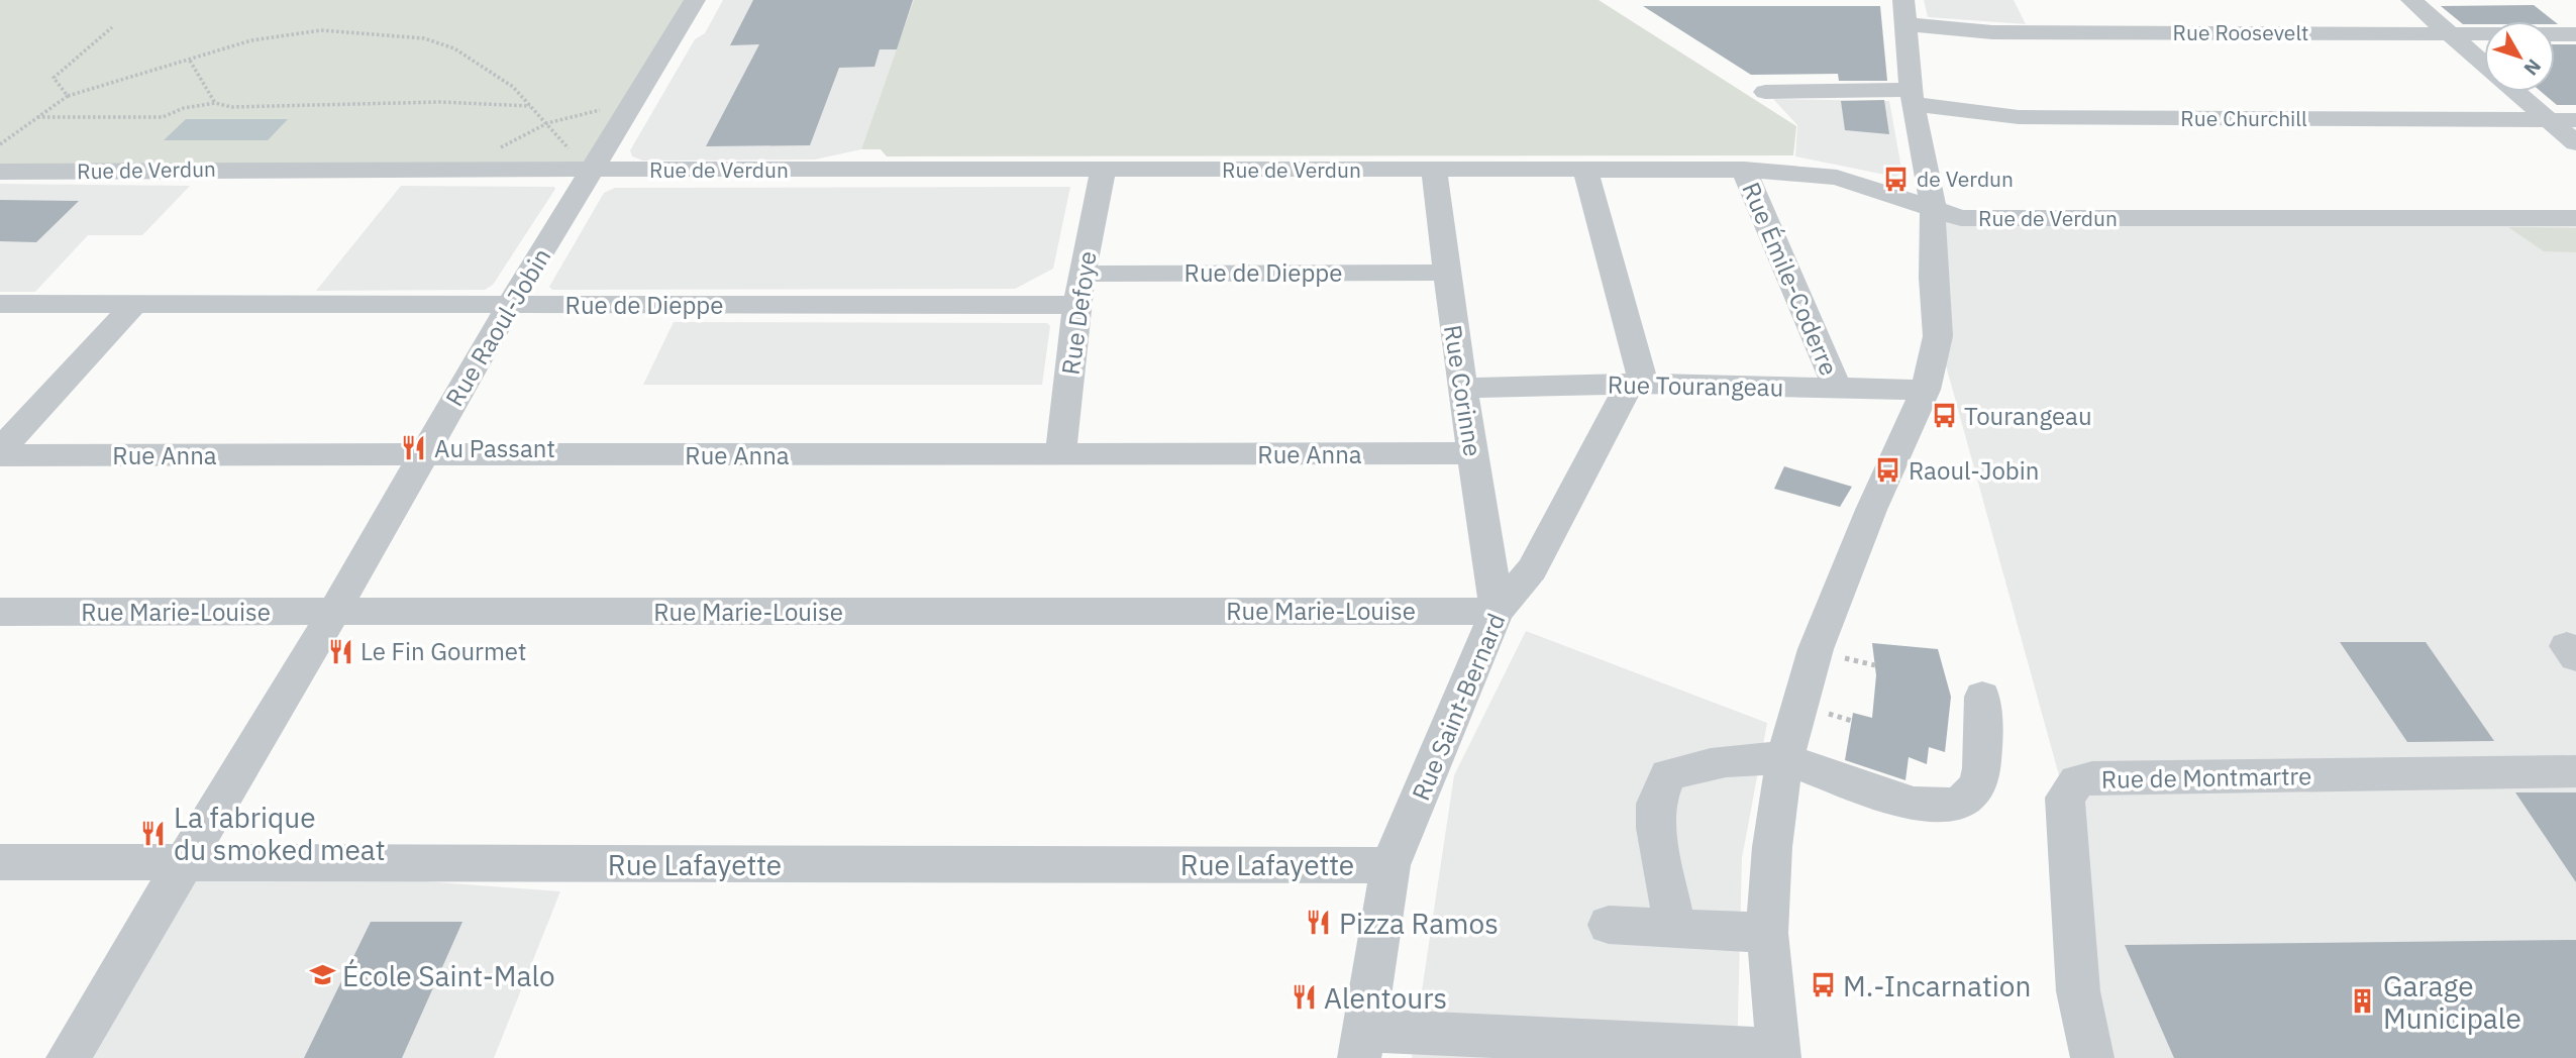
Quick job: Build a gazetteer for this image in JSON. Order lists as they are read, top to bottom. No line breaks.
{"streets":{"street":["Rue Roosevelt","Rue Churchill","Rue de Verdun","Rue de Dieppe","Rue Émile-Coderre","Rue Defoye","Rue Raoul-Jobin","Rue Tourangeau","Rue Corinne","Rue Anna","Rue Marie-Louise","Rue Saint-Bernard","Rue de Montmartre","Rue Lafayette"]},"crossings":[["Rue de Verdun","Rue Émile-Coderre"],["Rue de Verdun","Rue Defoye"],["Rue de Verdun","Rue Raoul-Jobin"],["Rue de Verdun","Rue Corinne"],["Rue de Dieppe","Rue Defoye"],["Rue de Dieppe","Rue Raoul-Jobin"],["Rue de Dieppe","Rue Corinne"],["Rue Émile-Coderre","Rue Tourangeau"],["Rue Defoye","Rue Anna"],["Rue Raoul-Jobin","Rue Anna"],["Rue Raoul-Jobin","Rue Marie-Louise"],["Rue Raoul-Jobin","Rue Lafayette"],["Rue Tourangeau","Rue Corinne"],["Rue Tourangeau","Rue Saint-Bernard"],["Rue Corinne","Rue Anna"],["Rue Corinne","Rue Marie-Louise"],["Rue Corinne","Rue Saint-Bernard"],["Rue Marie-Louise","Rue Saint-Bernard"],["Rue Saint-Bernard","Rue Lafayette"]],"places":{"bus stop":["de Verdun","Tourangeau","Raoul-Jobin","M.-Incarnation"],"restaurant":["Au Passant","Le Fin Gourmet","La fabrique du smoked meat","Pizza Ramos","Alentours"],"school or university":["École Saint-Malo"],"building":["Garage Municipale"]},"north":"bottom right"}
